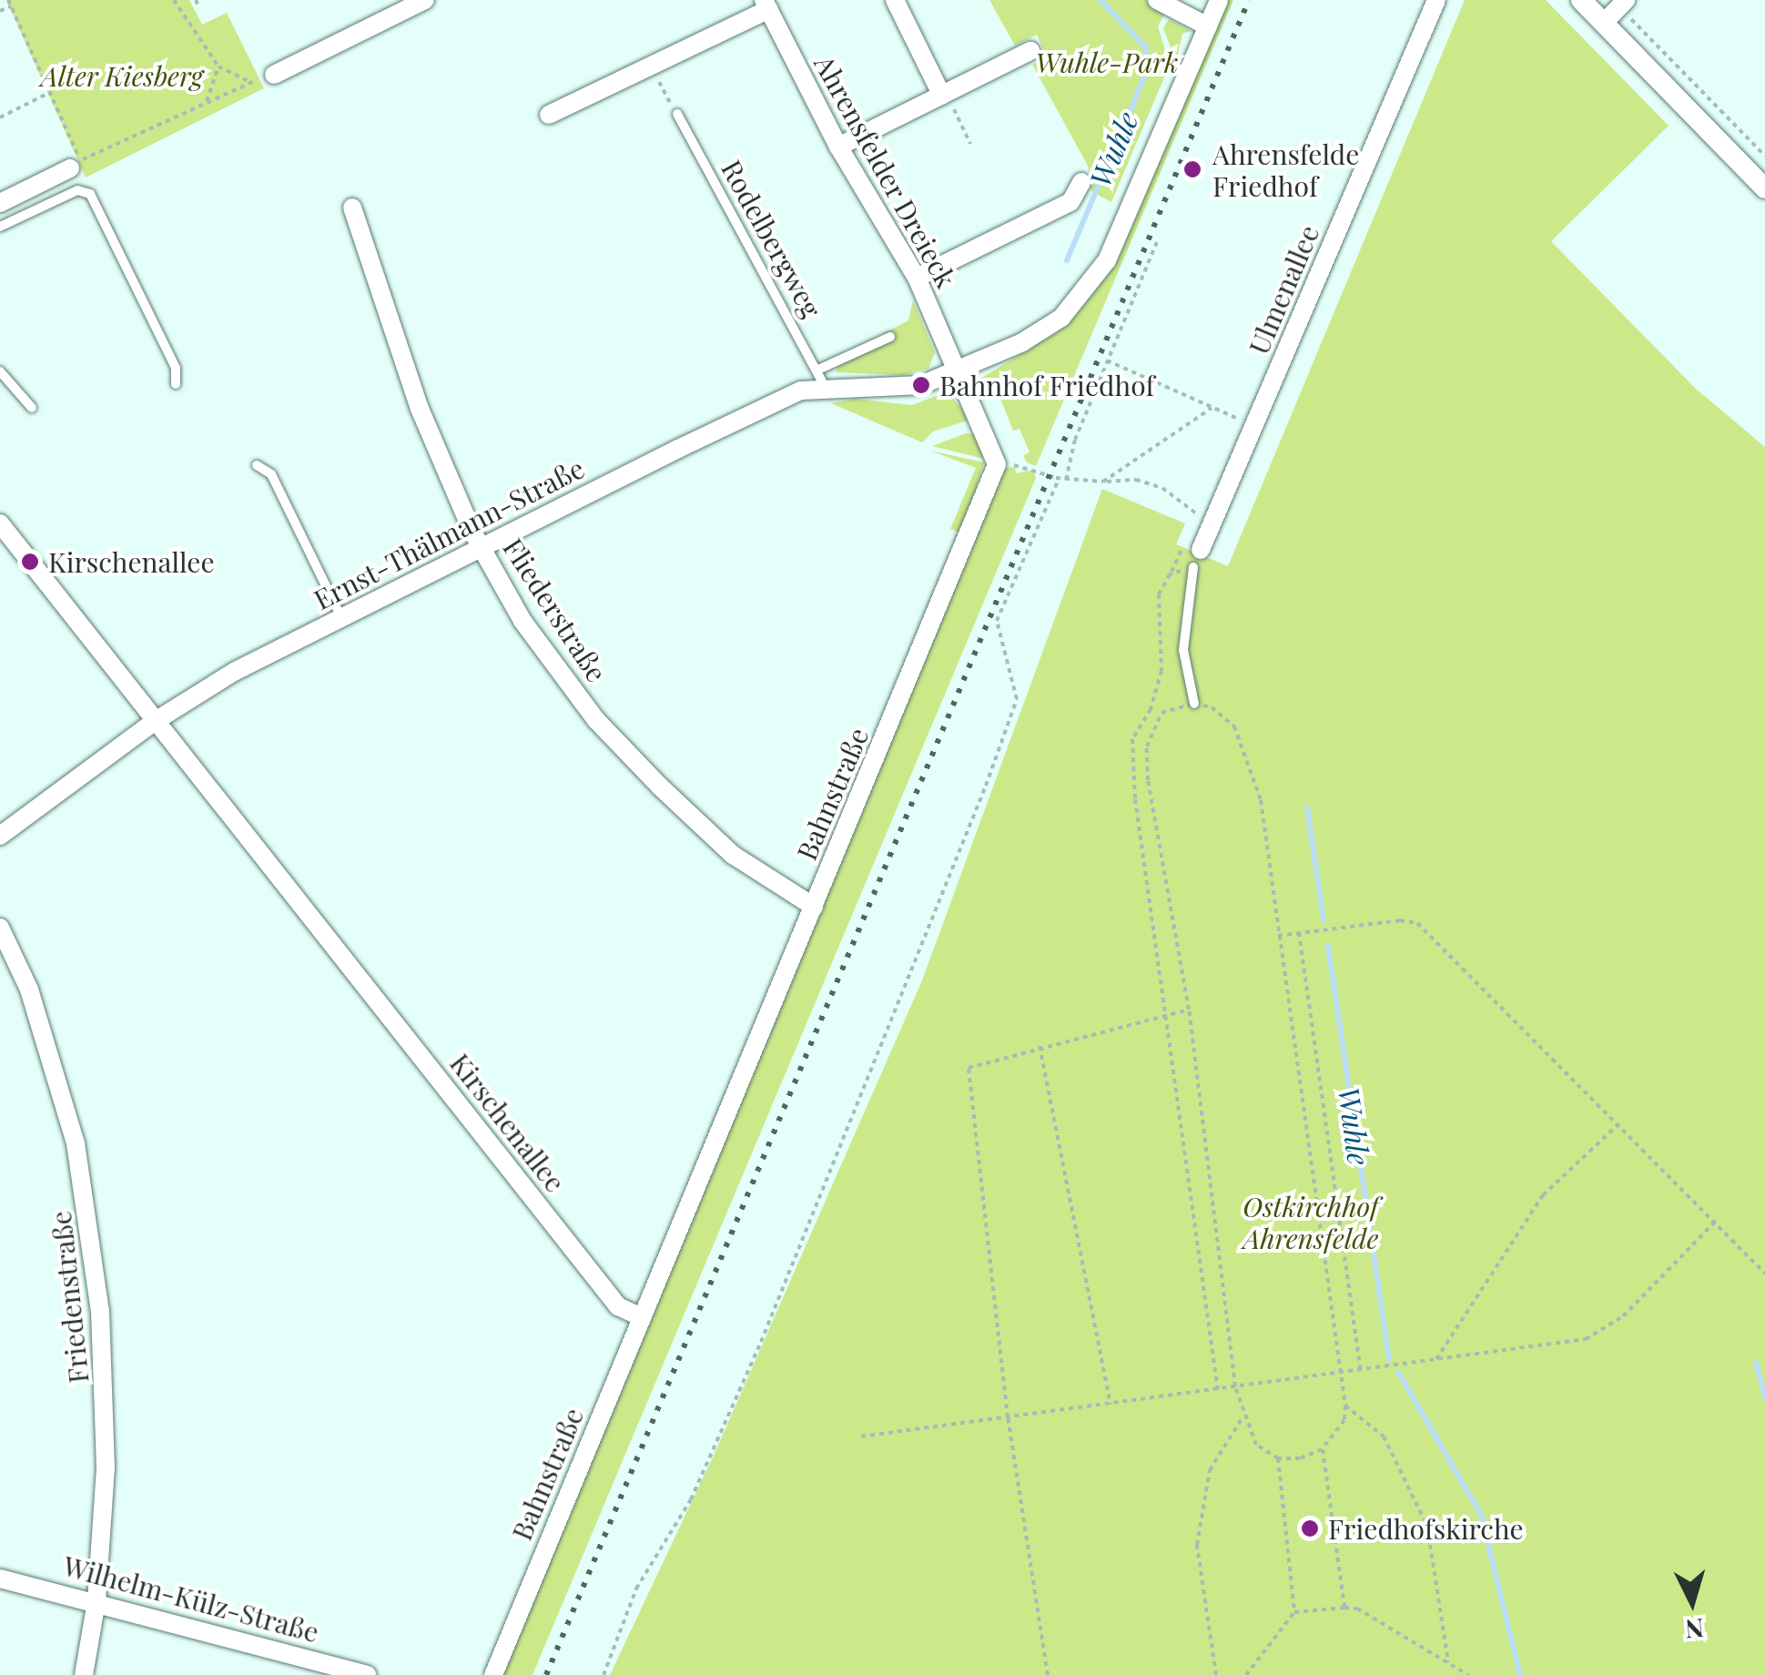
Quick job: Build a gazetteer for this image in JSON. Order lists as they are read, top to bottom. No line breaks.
{"streets":{"street":["Ahrensfelder Dreieck","Ulmenallee","Ernst-Thälmann-Straße","Fliederstraße","Bahnstraße","Kirschenallee","Friedenstraße","Wilhelm-Külz-Straße"],"lane":["Rodelbergweg"]},"crossings":[["Ahrensfelder Dreieck","Ernst-Thälmann-Straße"],["Ahrensfelder Dreieck","Bahnstraße"],["Rodelbergweg","Ernst-Thälmann-Straße"],["Ernst-Thälmann-Straße","Fliederstraße"],["Ernst-Thälmann-Straße","Bahnstraße"],["Ernst-Thälmann-Straße","Kirschenallee"],["Fliederstraße","Bahnstraße"],["Bahnstraße","Kirschenallee"],["Friedenstraße","Wilhelm-Külz-Straße"]],"water":["Wuhle"],"parks":["Wuhle-Park","Alter Kiesberg","Ostkirchhof Ahrensfelde"],"places":["Ahrensfelde Friedhof","Bahnhof Friedhof","Kirschenallee","Friedhofskirche"],"north":"bottom"}
